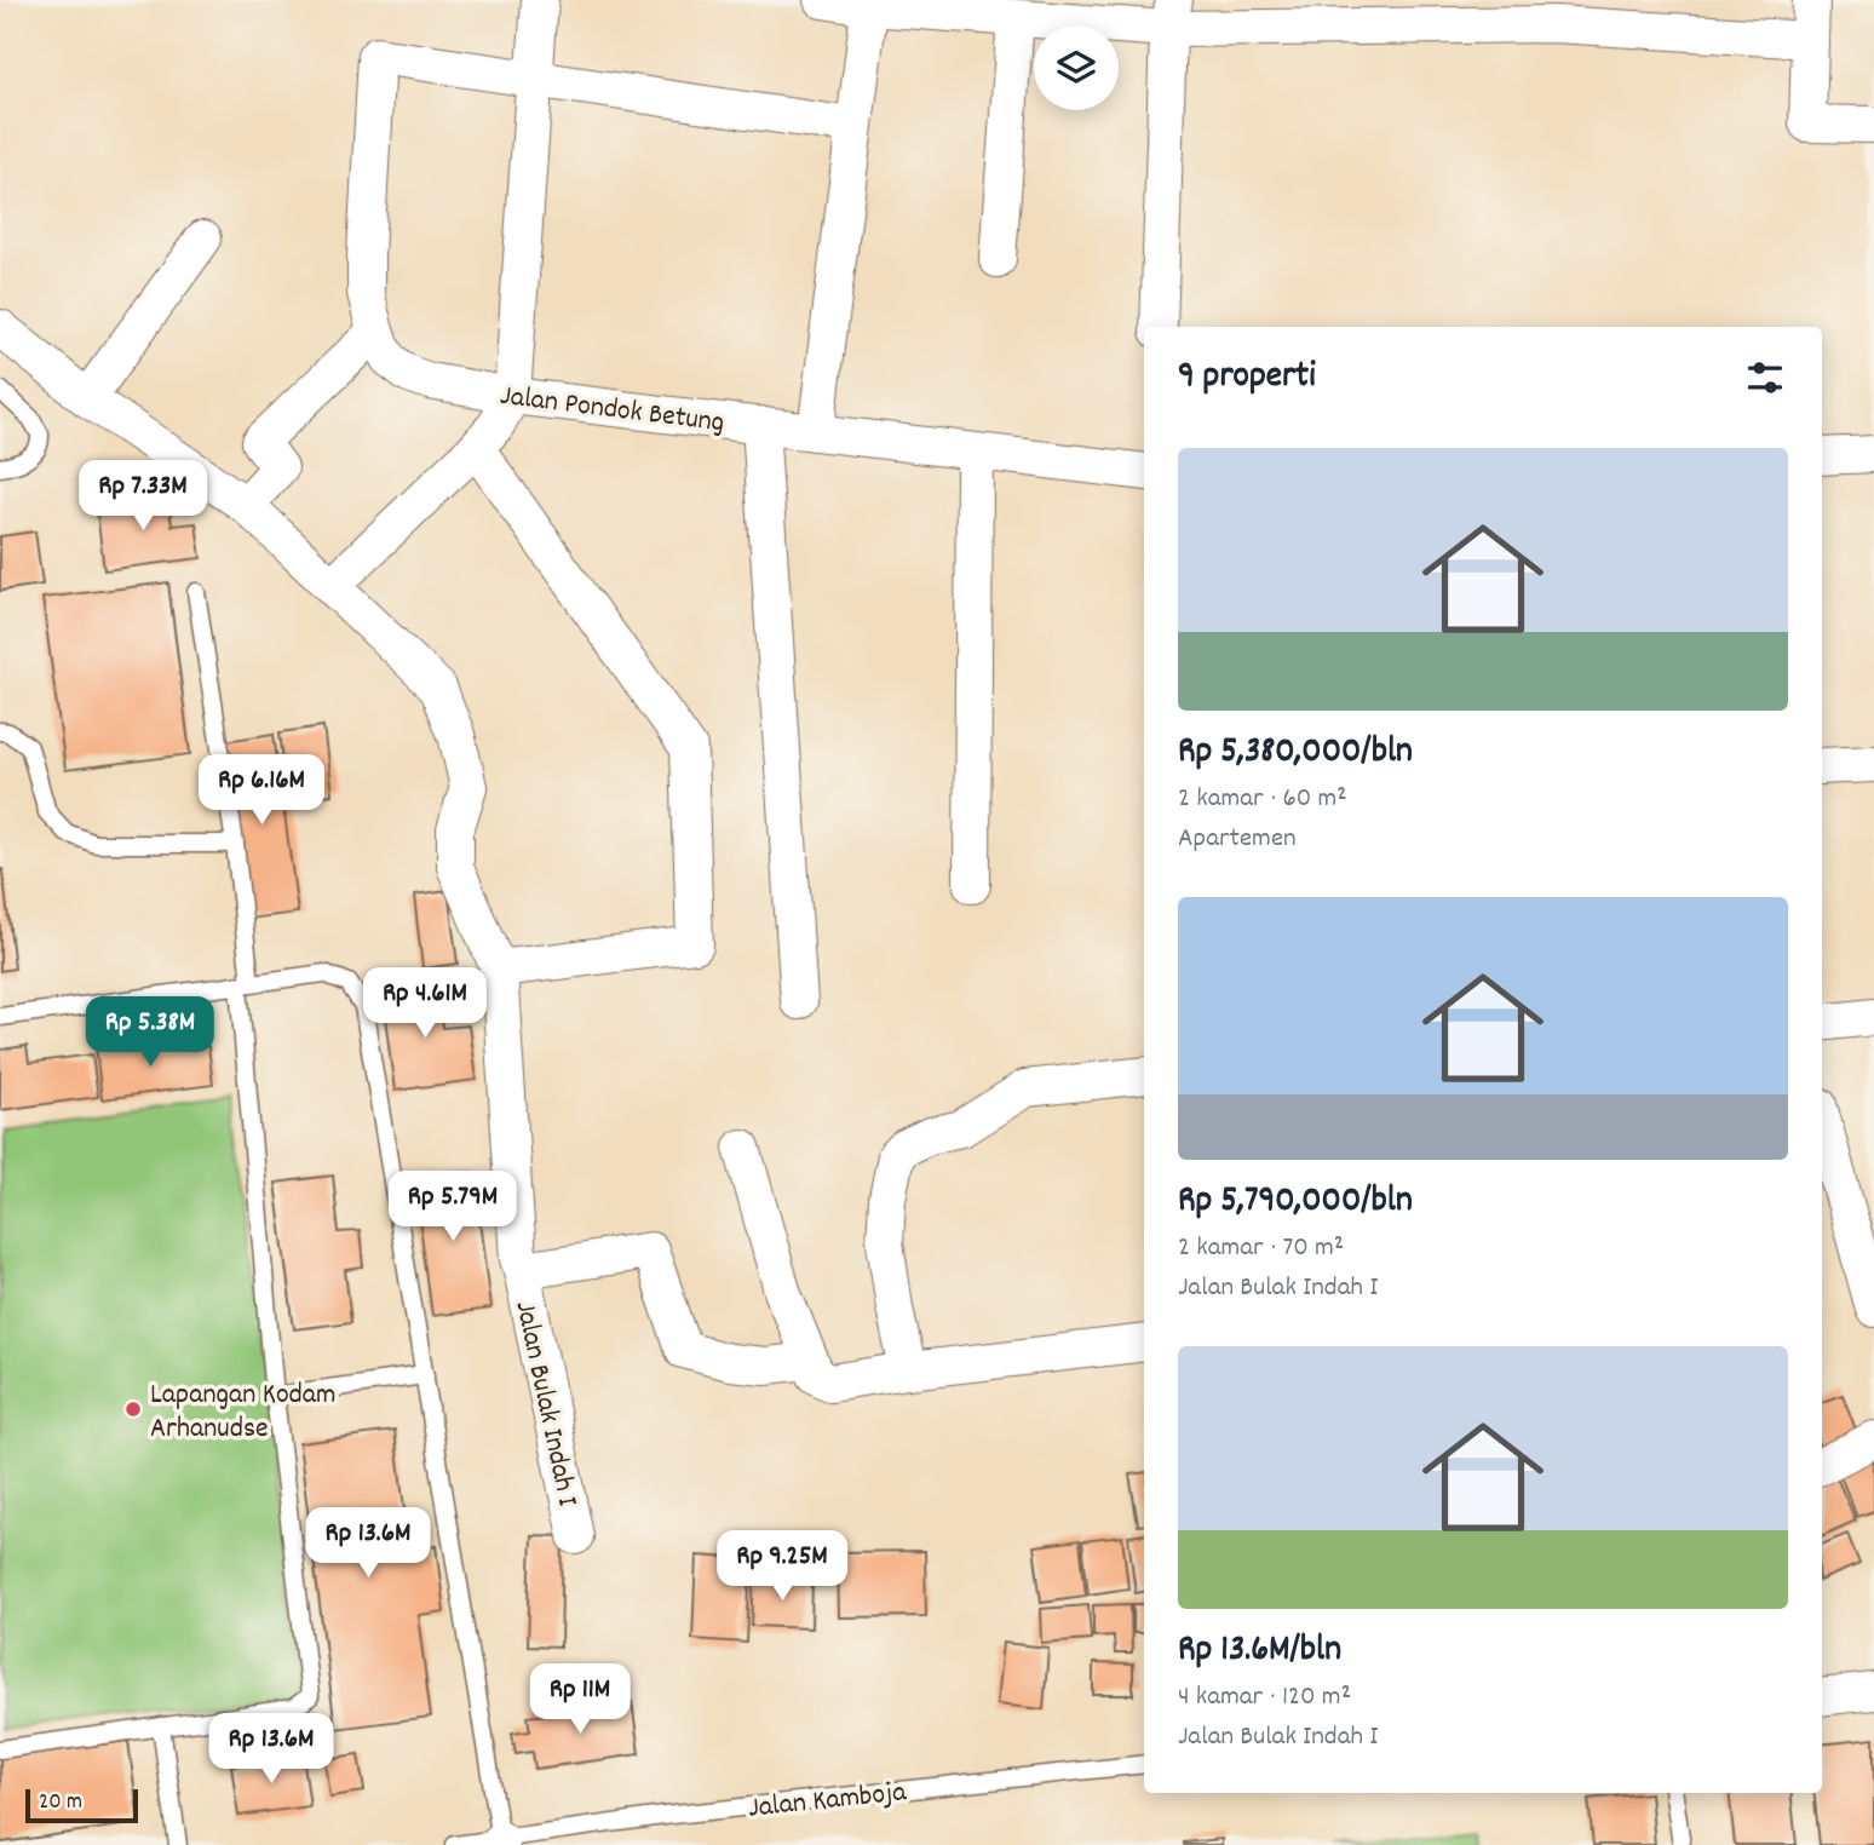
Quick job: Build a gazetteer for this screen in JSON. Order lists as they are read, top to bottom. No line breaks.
{"streets":{"street":["Jalan Pondok Betung","Jalan Bulak Indah I"],"lane":["Jalan Kamboja"]},"places":["Lapangan Kodam Arhanudse"],"scale_bar":"20 m","page":{"heading":"9 properti","list":[{"name":"Rp 5,380,000/bln","note":"2 kamar · 60 m² · Apartemen"},{"name":"Rp 5,790,000/bln","note":"2 kamar · 70 m² · Jalan Bulak Indah I"},{"name":"Rp 13.6M/bln","note":"4 kamar · 120 m² · Jalan Bulak Indah I"}],"price":["Rp 7.33M","Rp 6.16M","Rp 4.61M","Rp 5.38M","Rp 5.79M","Rp 13.6M","Rp 9.25M","Rp 11M","Rp 13.6M"],"scale":"20 m"}}
